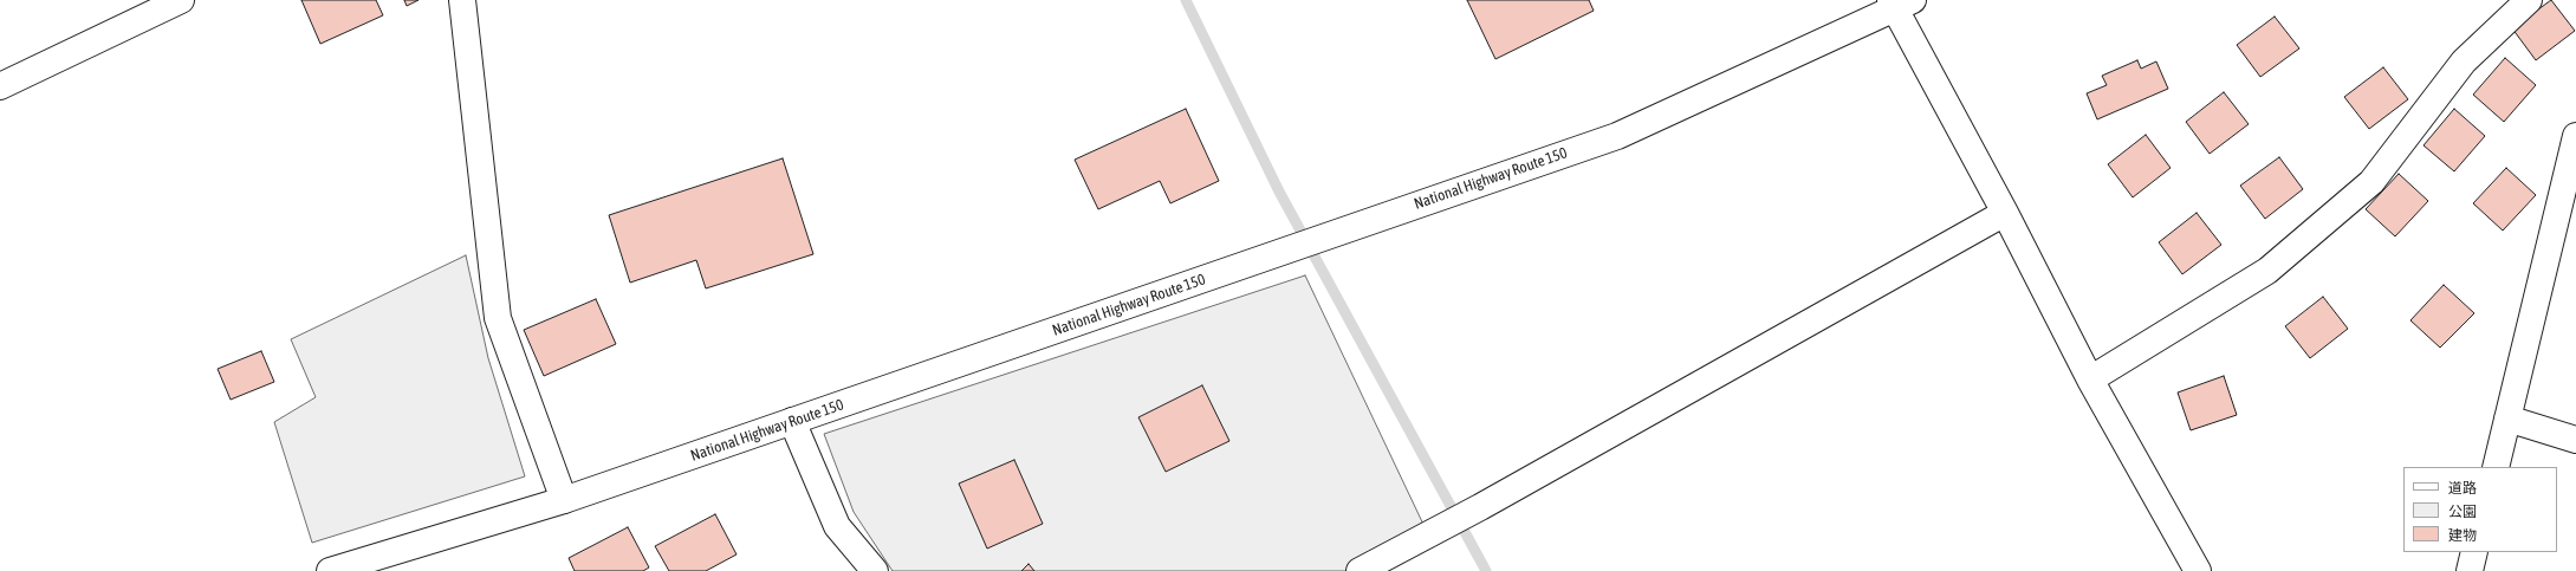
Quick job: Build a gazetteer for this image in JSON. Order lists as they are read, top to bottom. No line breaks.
{"streets":{"main road":["National Highway Route 150"]},"legend":["道路","公園","建物"]}
